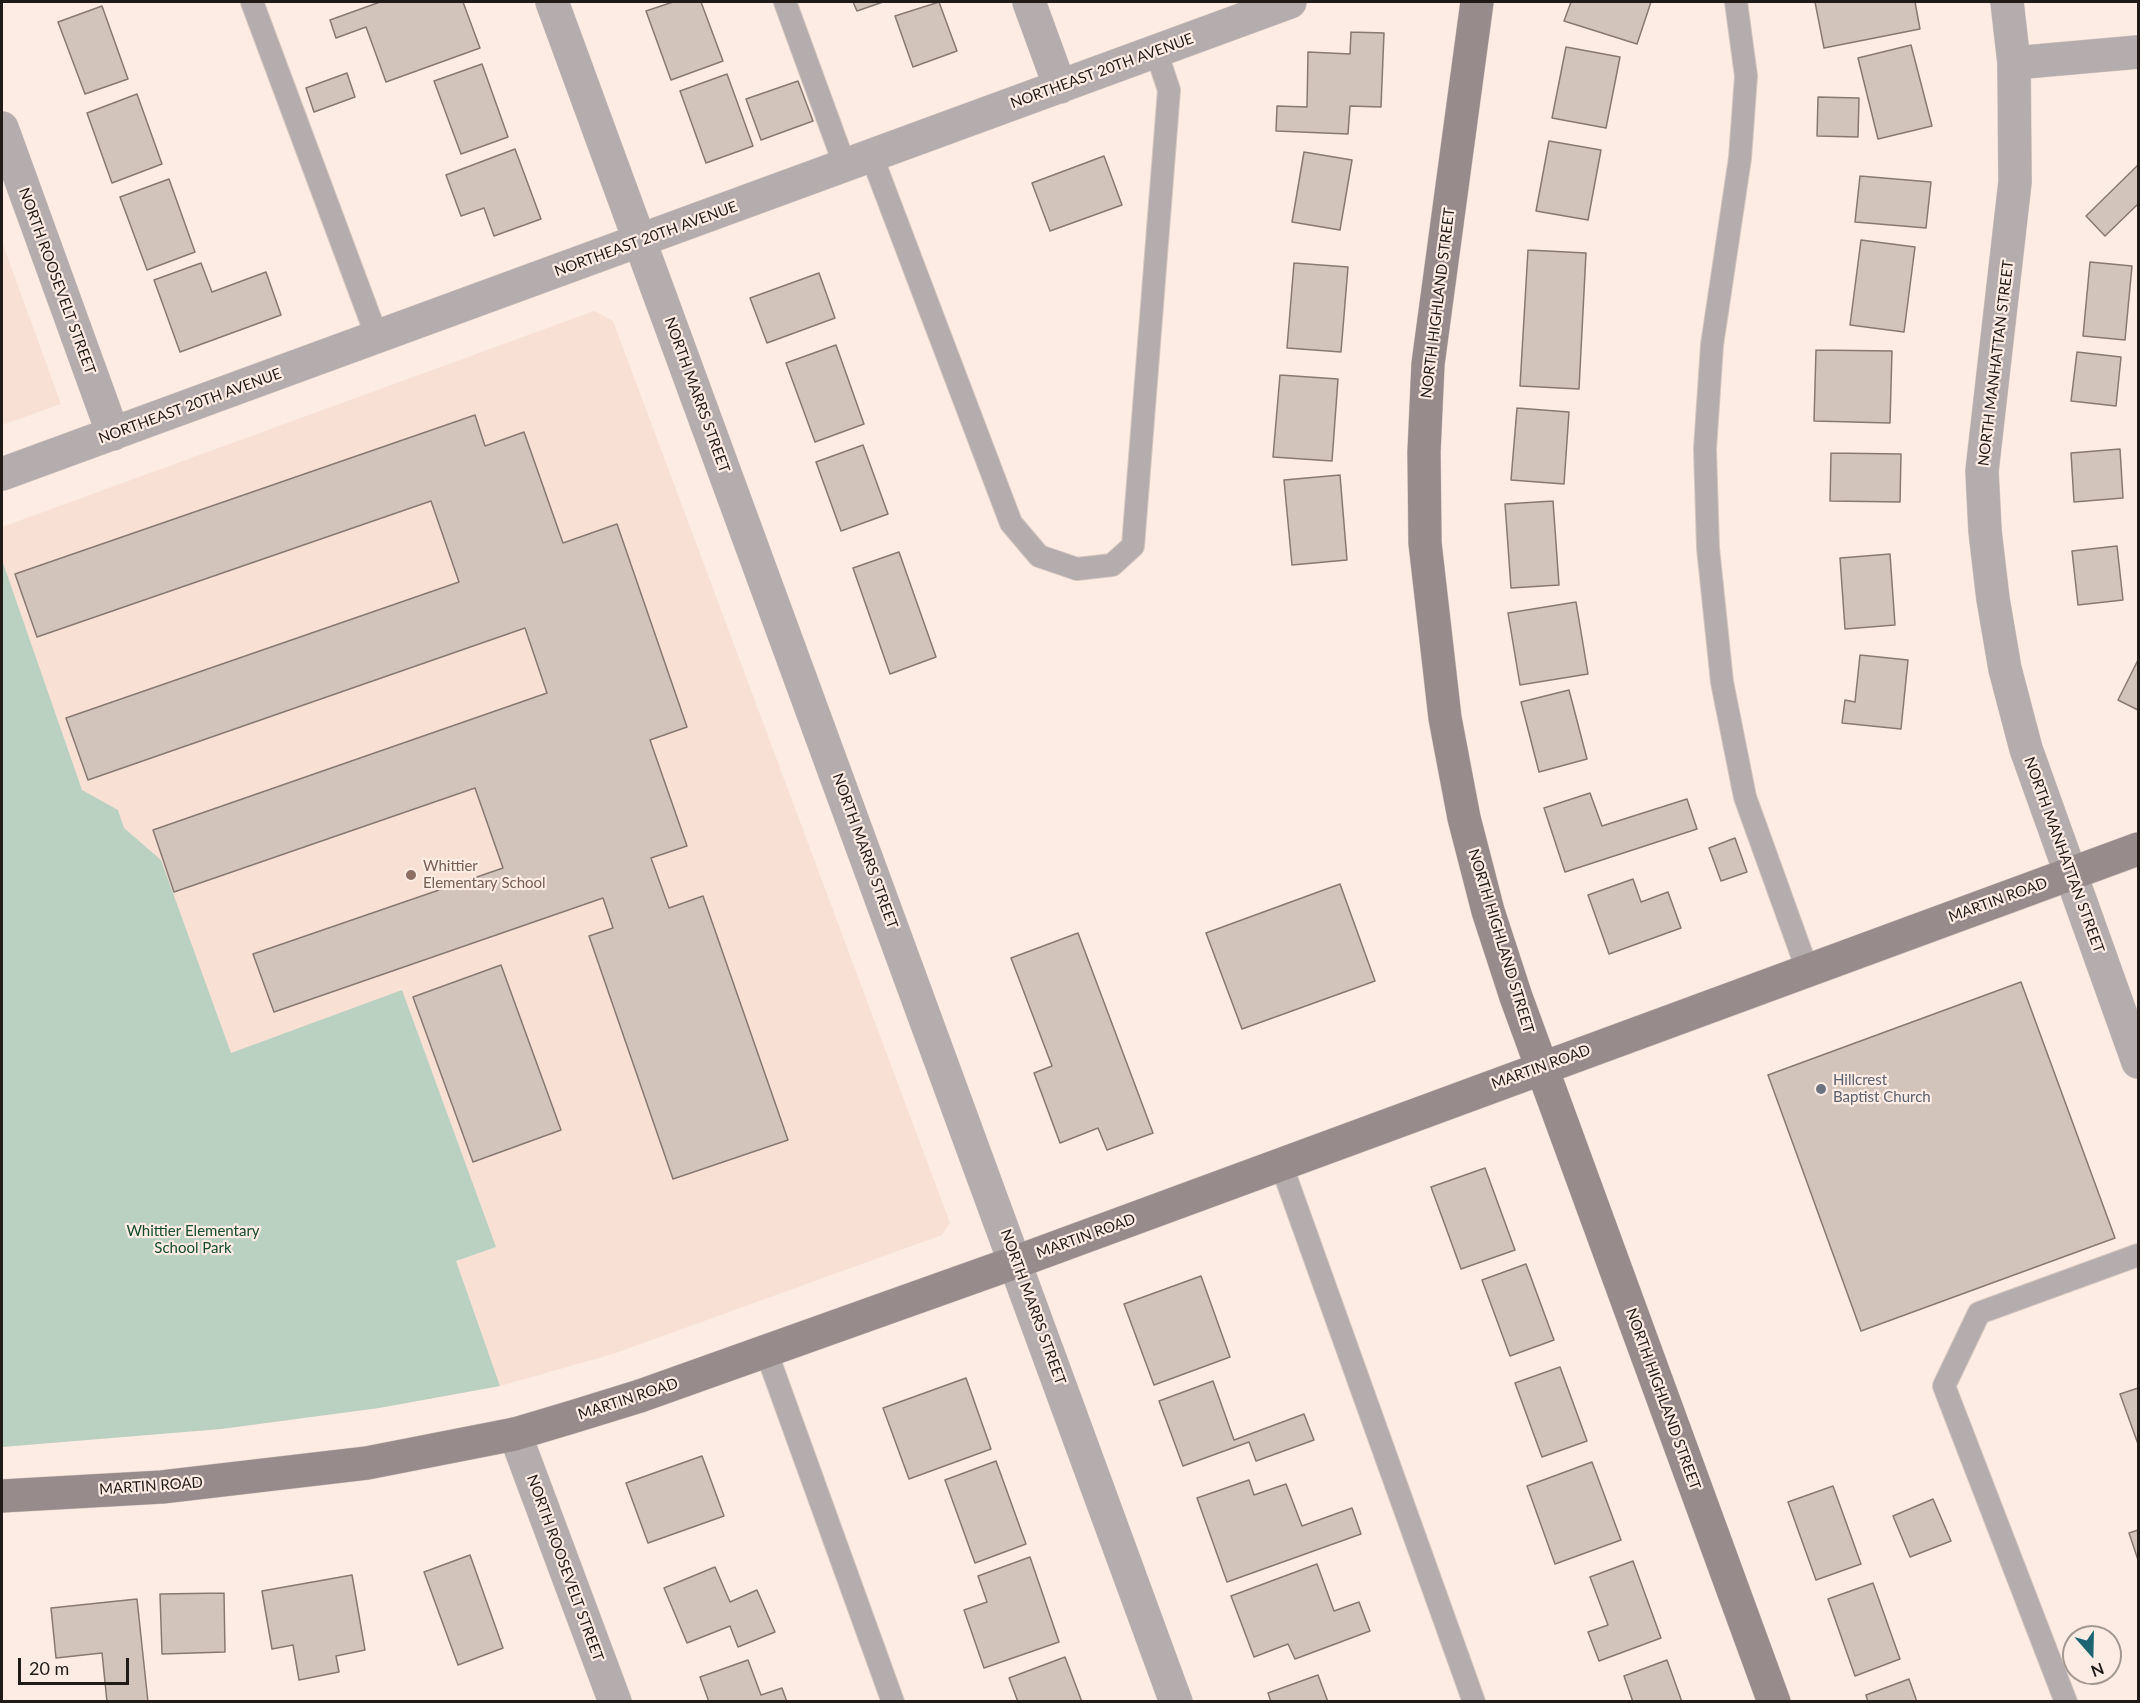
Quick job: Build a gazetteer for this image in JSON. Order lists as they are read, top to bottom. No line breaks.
{"streets":{"street":["NORTHEAST 20TH AVENUE","NORTH ROOSEVELT STREET","NORTH HIGHLAND STREET","NORTH MANHATTAN STREET","NORTH MARRS STREET","MARTIN ROAD"]},"crossings":[["NORTHEAST 20TH AVENUE","NORTH ROOSEVELT STREET"],["NORTHEAST 20TH AVENUE","NORTH MARRS STREET"],["NORTH ROOSEVELT STREET","MARTIN ROAD"],["NORTH HIGHLAND STREET","MARTIN ROAD"],["NORTH MANHATTAN STREET","MARTIN ROAD"],["NORTH MARRS STREET","MARTIN ROAD"]],"parks":["Whittier Elementary School Park"],"places":["Whittier Elementary School","Hillcrest Baptist Church"],"scale_bar":"20 m","north":"bottom"}
